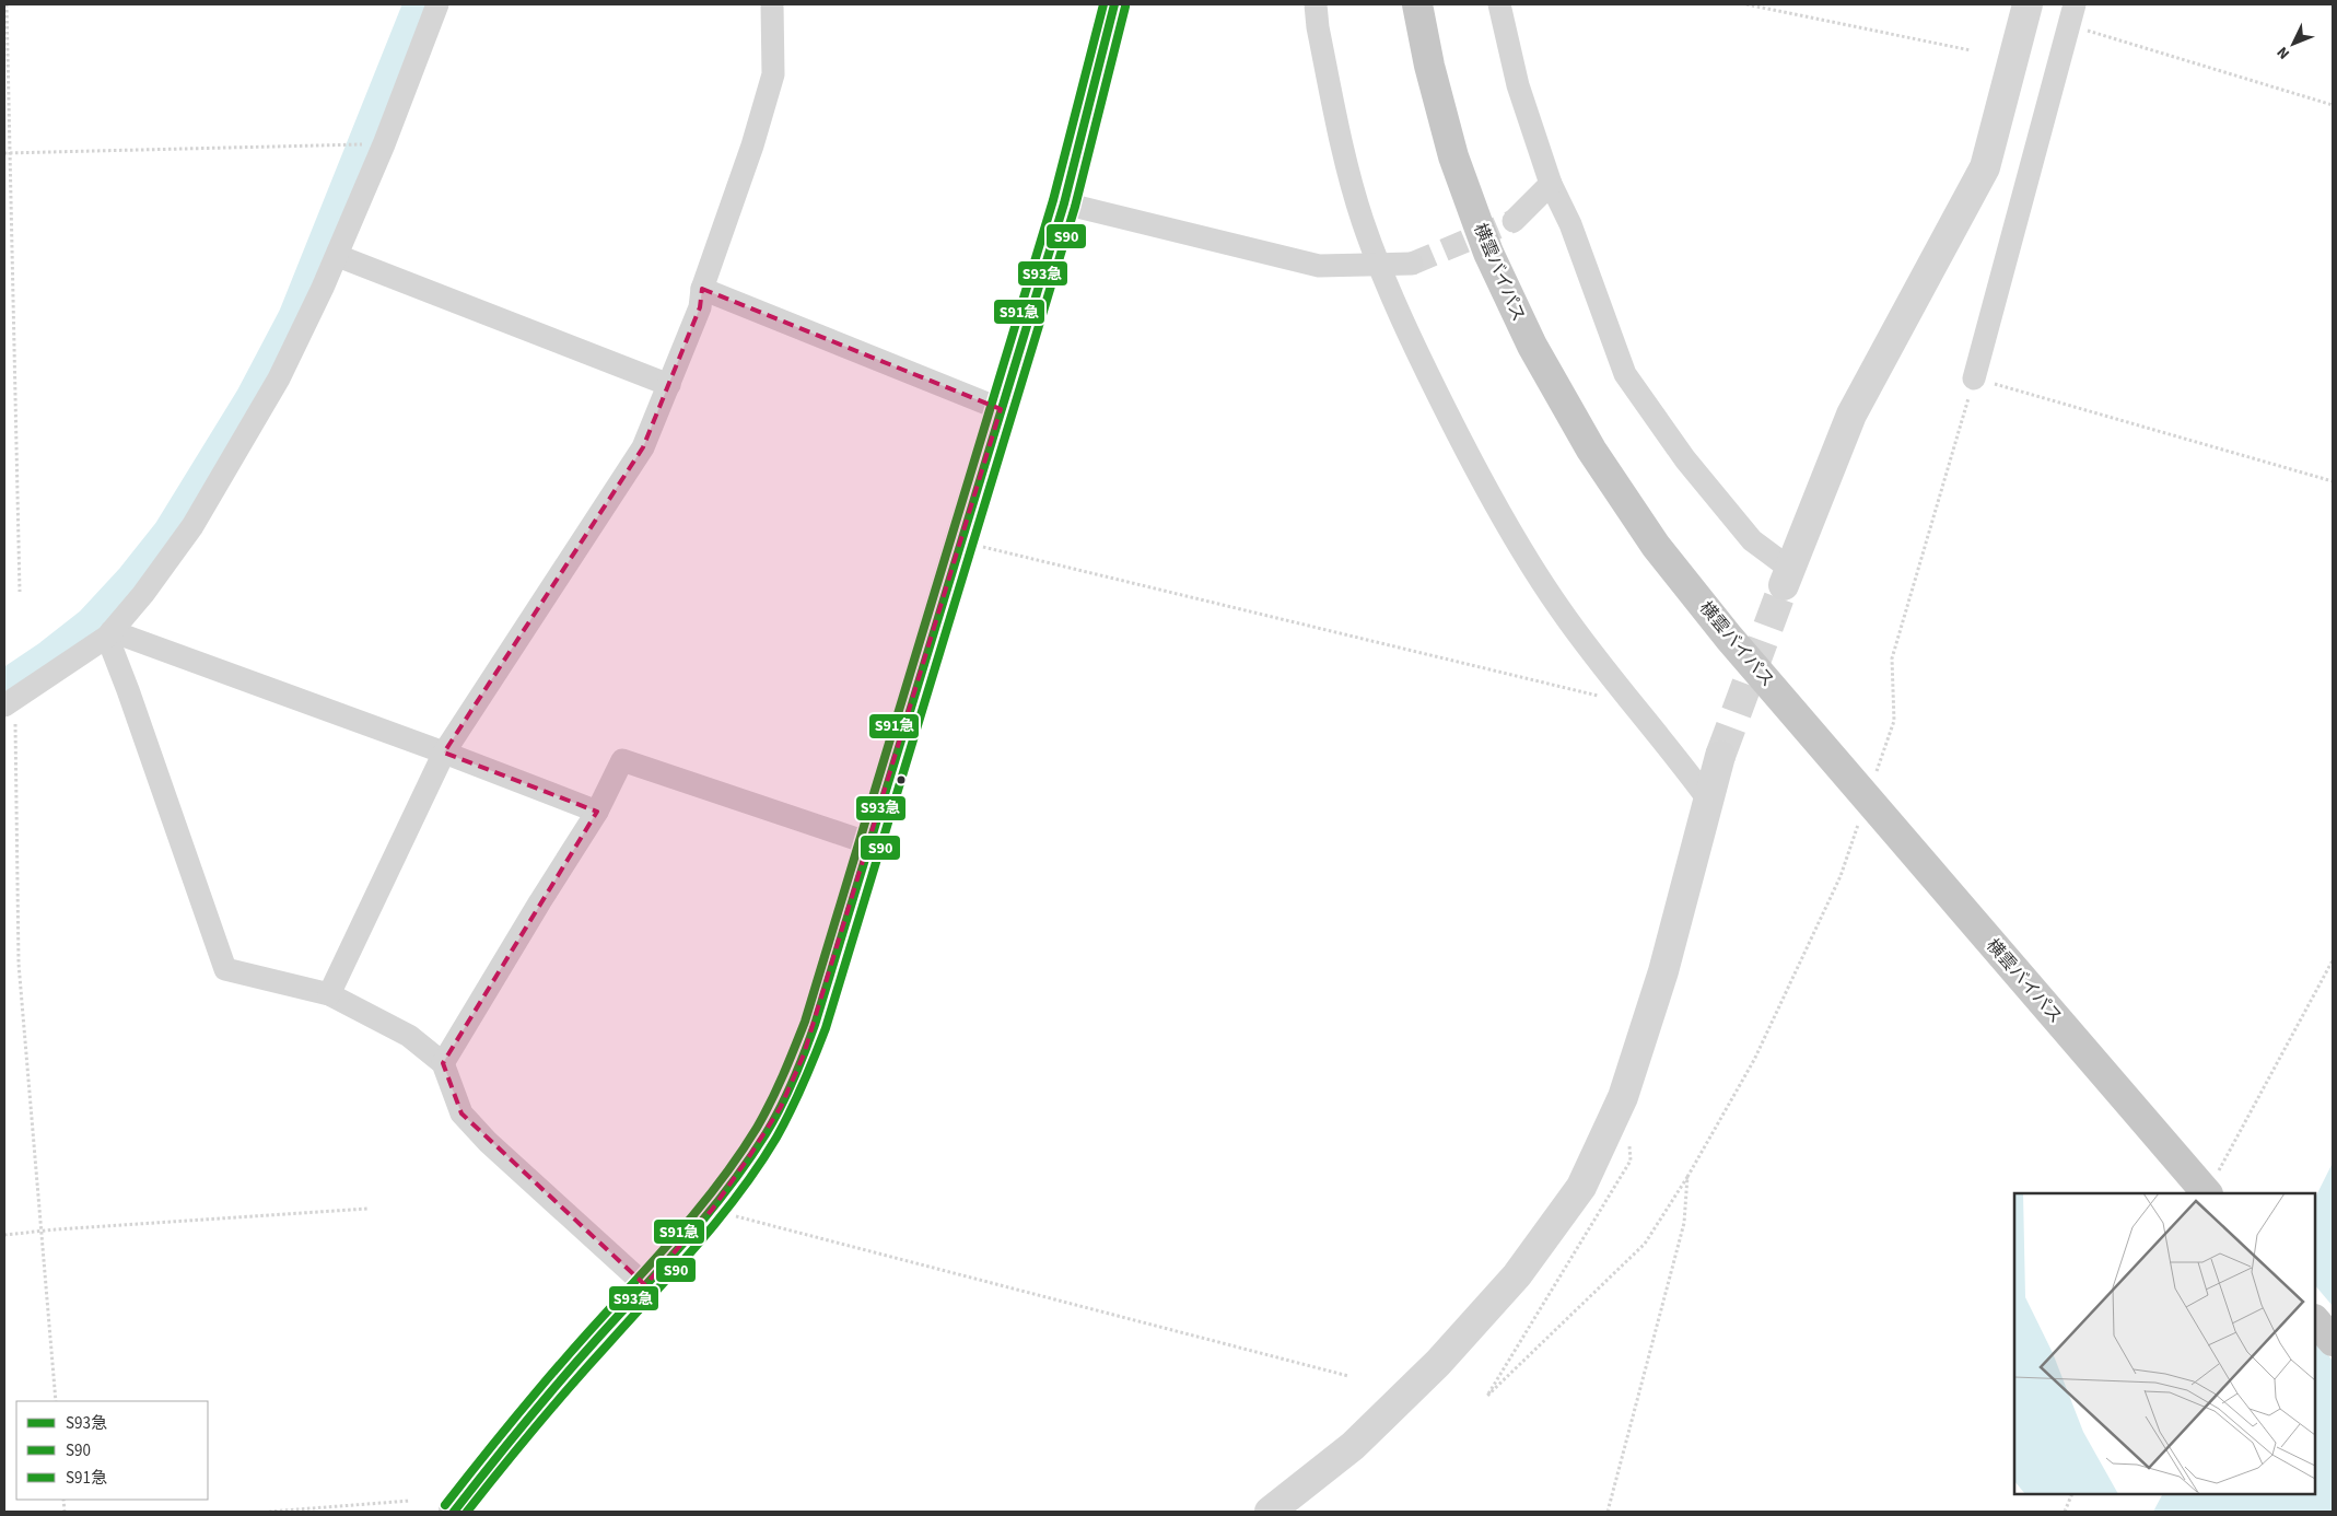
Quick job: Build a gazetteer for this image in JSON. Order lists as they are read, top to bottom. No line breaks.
{"streets":{"highway":["横雲バイパス"]},"lines":["transit line S93急","transit line S91急","transit line S90"],"legend":["S93急","S90","S91急"],"north":"bottom left"}
